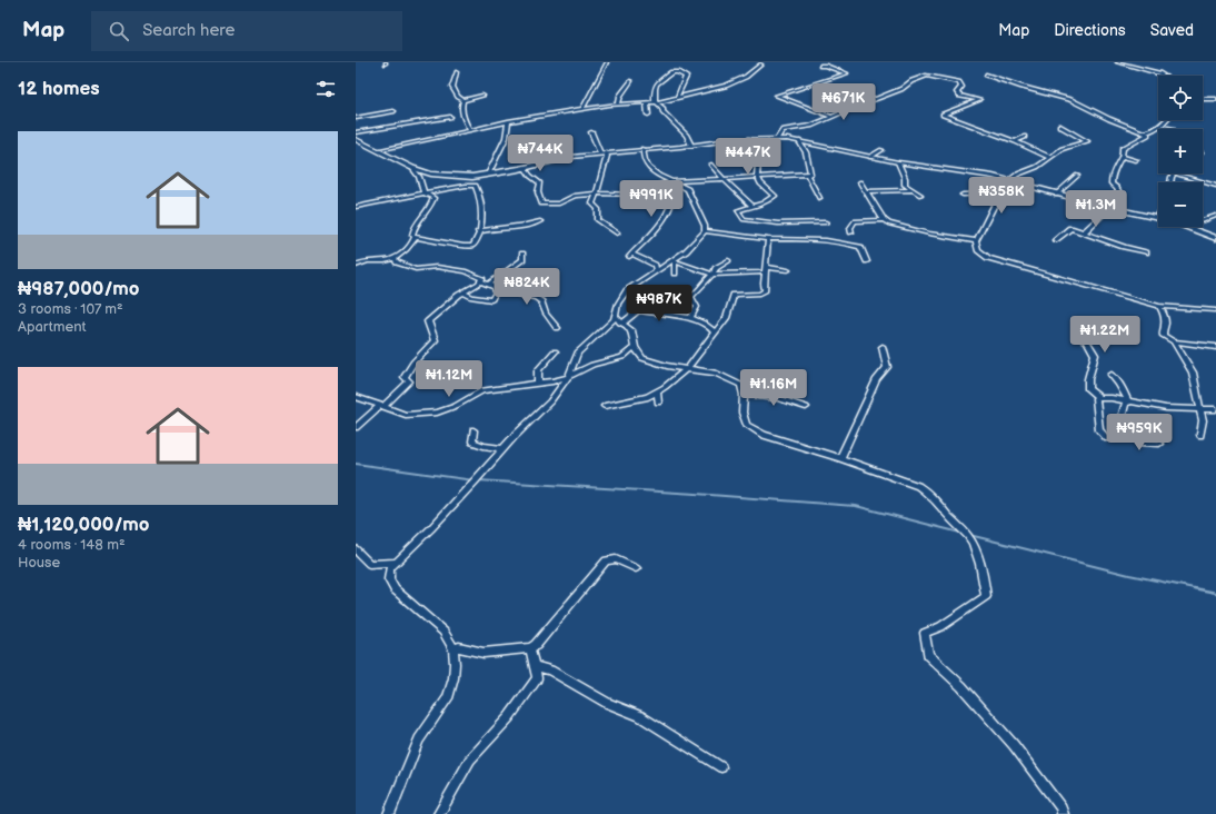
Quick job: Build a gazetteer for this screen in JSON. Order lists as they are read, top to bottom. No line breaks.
{"page":{"header":"Map","search":"Search here","nav":["Map","Directions","Saved"],"heading":"12 homes","map_buttons":["+","−"],"price":["₦671K","₦744K","₦447K","₦358K","₦991K","₦1.3M","₦824K","₦987K","₦1.22M","₦1.12M","₦1.16M","₦959K"],"list":[{"name":"₦987,000/mo","note":"3 rooms · 107 m² · Apartment"},{"name":"₦1,120,000/mo","note":"4 rooms · 148 m² · House"}]}}
